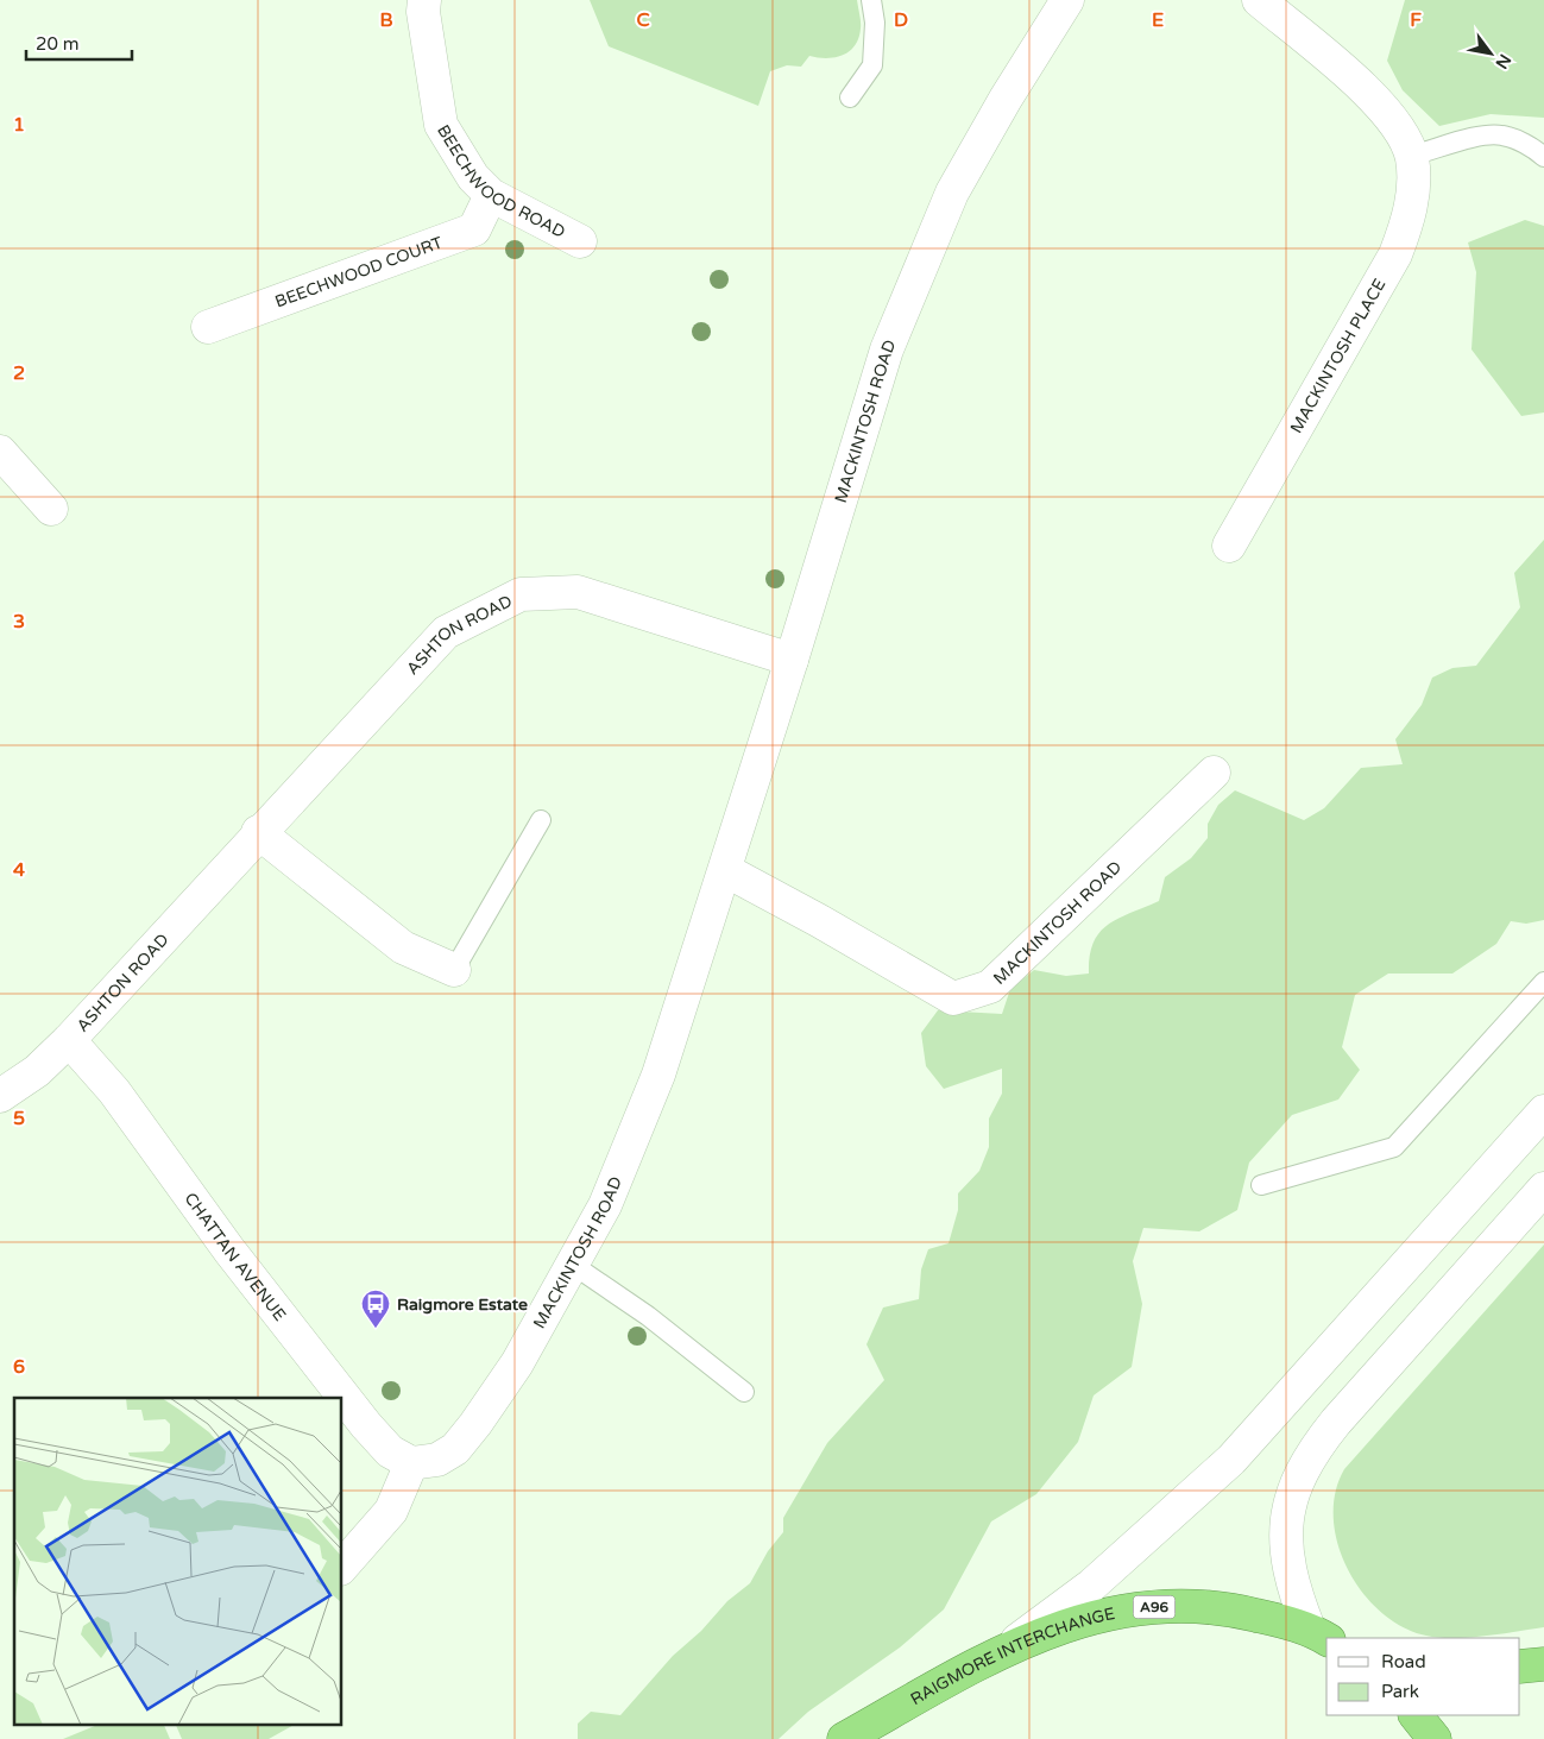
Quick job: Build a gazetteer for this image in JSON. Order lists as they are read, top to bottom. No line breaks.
{"streets":{"highway":["A96","RAIGMORE INTERCHANGE"],"street":["BEECHWOOD ROAD","BEECHWOOD COURT","MACKINTOSH PLACE","MACKINTOSH ROAD","ASHTON ROAD","CHATTAN AVENUE"]},"crossings":[["BEECHWOOD ROAD","BEECHWOOD COURT"],["MACKINTOSH ROAD","ASHTON ROAD"],["MACKINTOSH ROAD","CHATTAN AVENUE"],["ASHTON ROAD","CHATTAN AVENUE"]],"places":{"bus stop":["Raigmore Estate"]},"legend":["Road","Park"],"scale_bar":"20 m","north":"bottom right","grid":{"columns":["B","C","D","E","F"],"rows":["1","2","3","4","5","6"]}}
